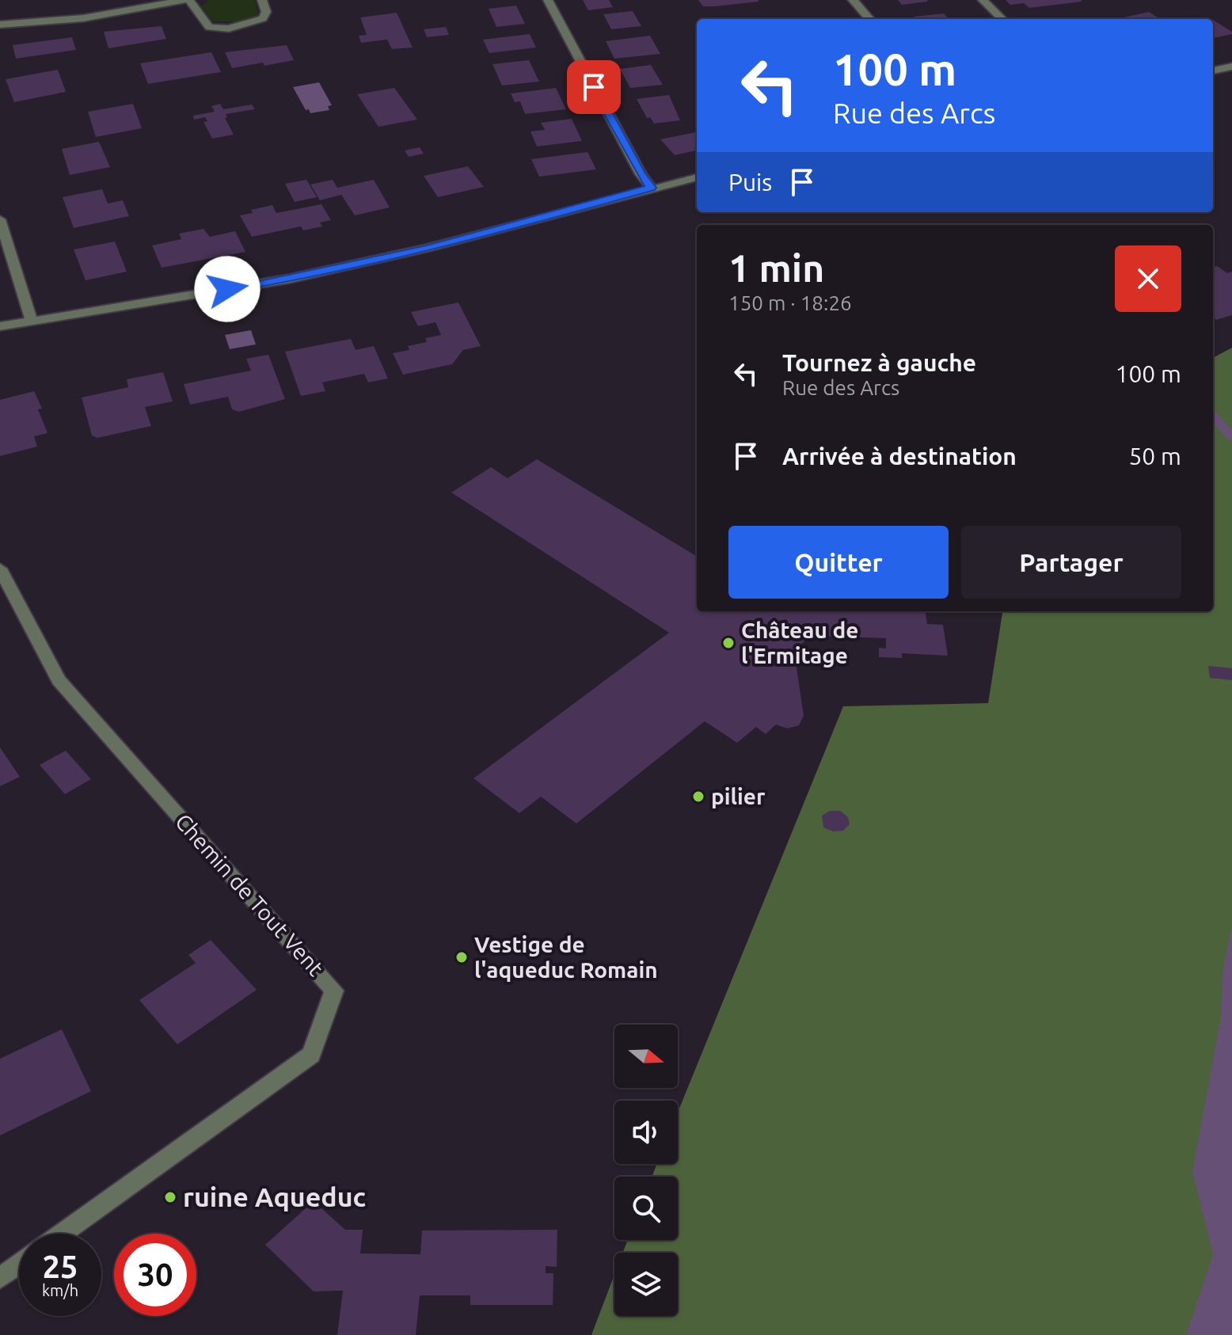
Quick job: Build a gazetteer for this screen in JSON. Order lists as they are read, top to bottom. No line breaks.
{"streets":{"street":["Chemin de Tout Vent"]},"places":["Château de l'Ermitage","pilier","Vestige de l'aqueduc Romain","ruine Aqueduc"],"north":"right","page":{"turn":["100 m","Rue des Arcs"],"then":"Puis","heading":["1 min","150 m · 18:26"],"list":[{"name":"Tournez à gauche","note":"Rue des Arcs","value":"100 m"},{"name":"Arrivée à destination","value":"50 m"}],"buttons":["Quitter","Partager"],"speed":"25 km/h","limit":"30"}}
